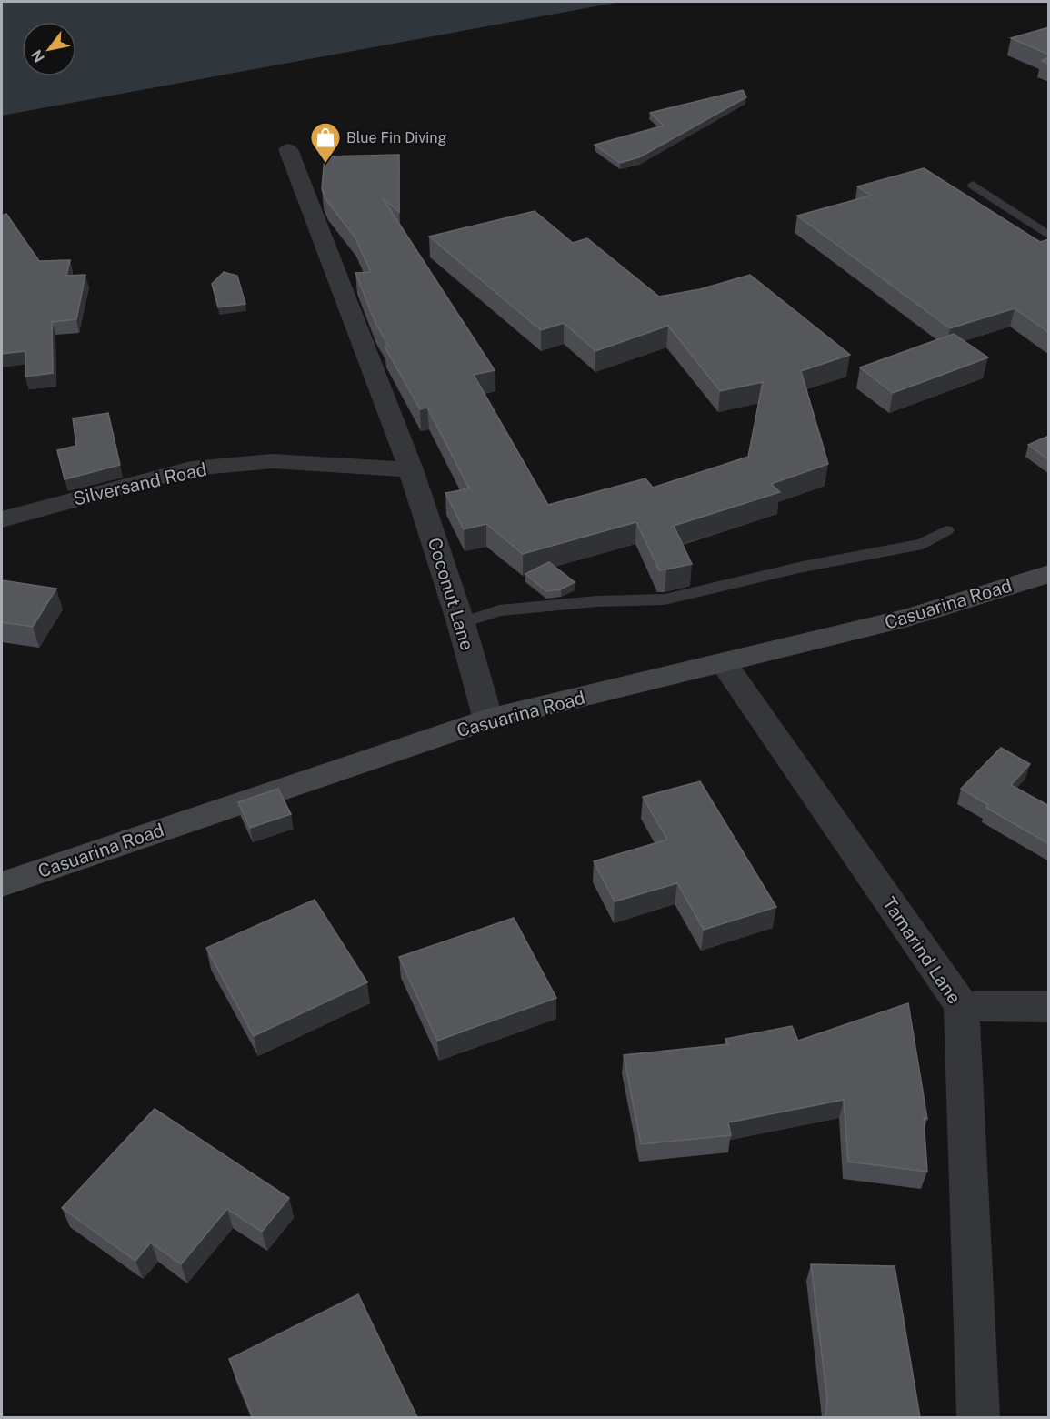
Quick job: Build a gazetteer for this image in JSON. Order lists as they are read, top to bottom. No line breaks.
{"streets":{"street":["Silversand Road","Coconut Lane","Casuarina Road","Tamarind Lane"]},"crossings":[["Silversand Road","Coconut Lane"],["Coconut Lane","Casuarina Road"],["Casuarina Road","Tamarind Lane"]],"places":{"shop":["Blue Fin Diving"]},"north":"bottom left"}
